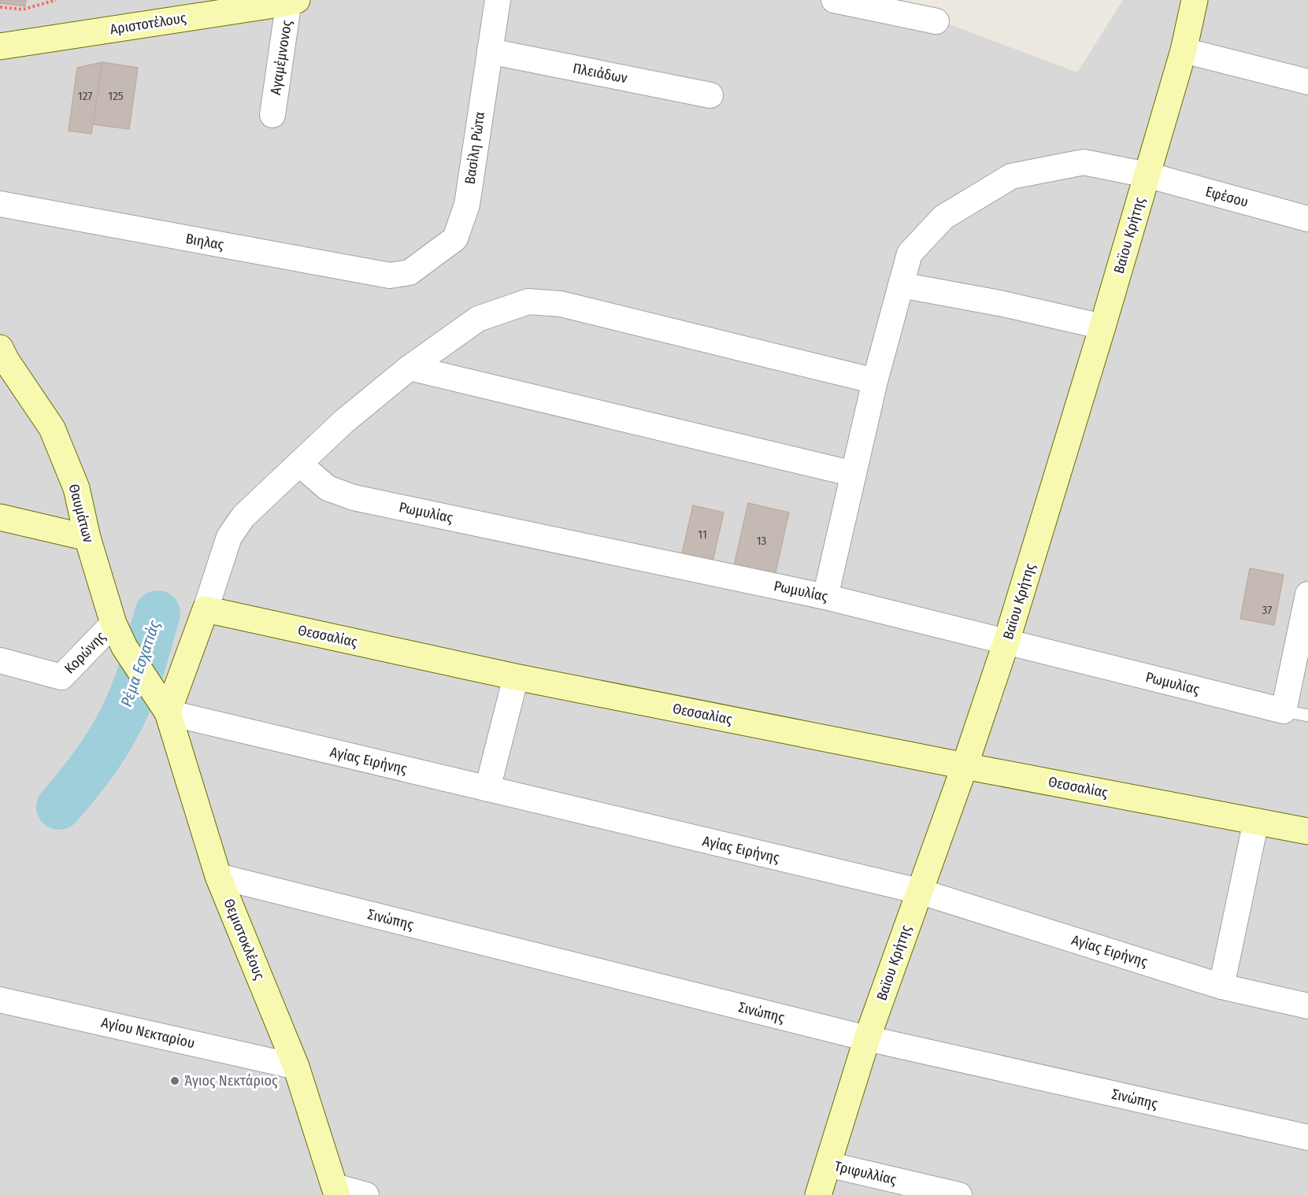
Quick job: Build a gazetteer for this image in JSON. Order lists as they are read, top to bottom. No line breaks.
{"streets":{"street":["Αριστοτέλους","Αγαμέμνονος","Πλειάδων","Βασίλη Ρώτα","Εφέσου","Βαϊου Κρήτης","Βιηλας","Ρωμυλίας","Θαυμάτων","Θεσσαλίας","Κορώνης","Αγίας Ειρήνης","Σινώπης","Θεμιστοκλέους","Αγίου Νεκταρίου","Τριφυλλίας"]},"crossings":[["Αριστοτέλους","Αγαμέμνονος"],["Πλειάδων","Βασίλη Ρώτα"],["Βασίλη Ρώτα","Βιηλας"],["Εφέσου","Βαϊου Κρήτης"],["Εφέσου","Ρωμυλίας"],["Βαϊου Κρήτης","Ρωμυλίας"],["Βαϊου Κρήτης","Θεσσαλίας"],["Βαϊου Κρήτης","Αγίας Ειρήνης"],["Βαϊου Κρήτης","Σινώπης"],["Βαϊου Κρήτης","Τριφυλλίας"],["Θαυμάτων","Κορώνης"],["Θαυμάτων","Θεμιστοκλέους"],["Αγίας Ειρήνης","Θεμιστοκλέους"],["Σινώπης","Θεμιστοκλέους"],["Θεμιστοκλέους","Αγίου Νεκταρίου"]],"water":["Ρέμα Εσχατιάς"],"places":["Άγιος Νεκτάριος"],"house_numbers":["127","125","11","13","37"]}
